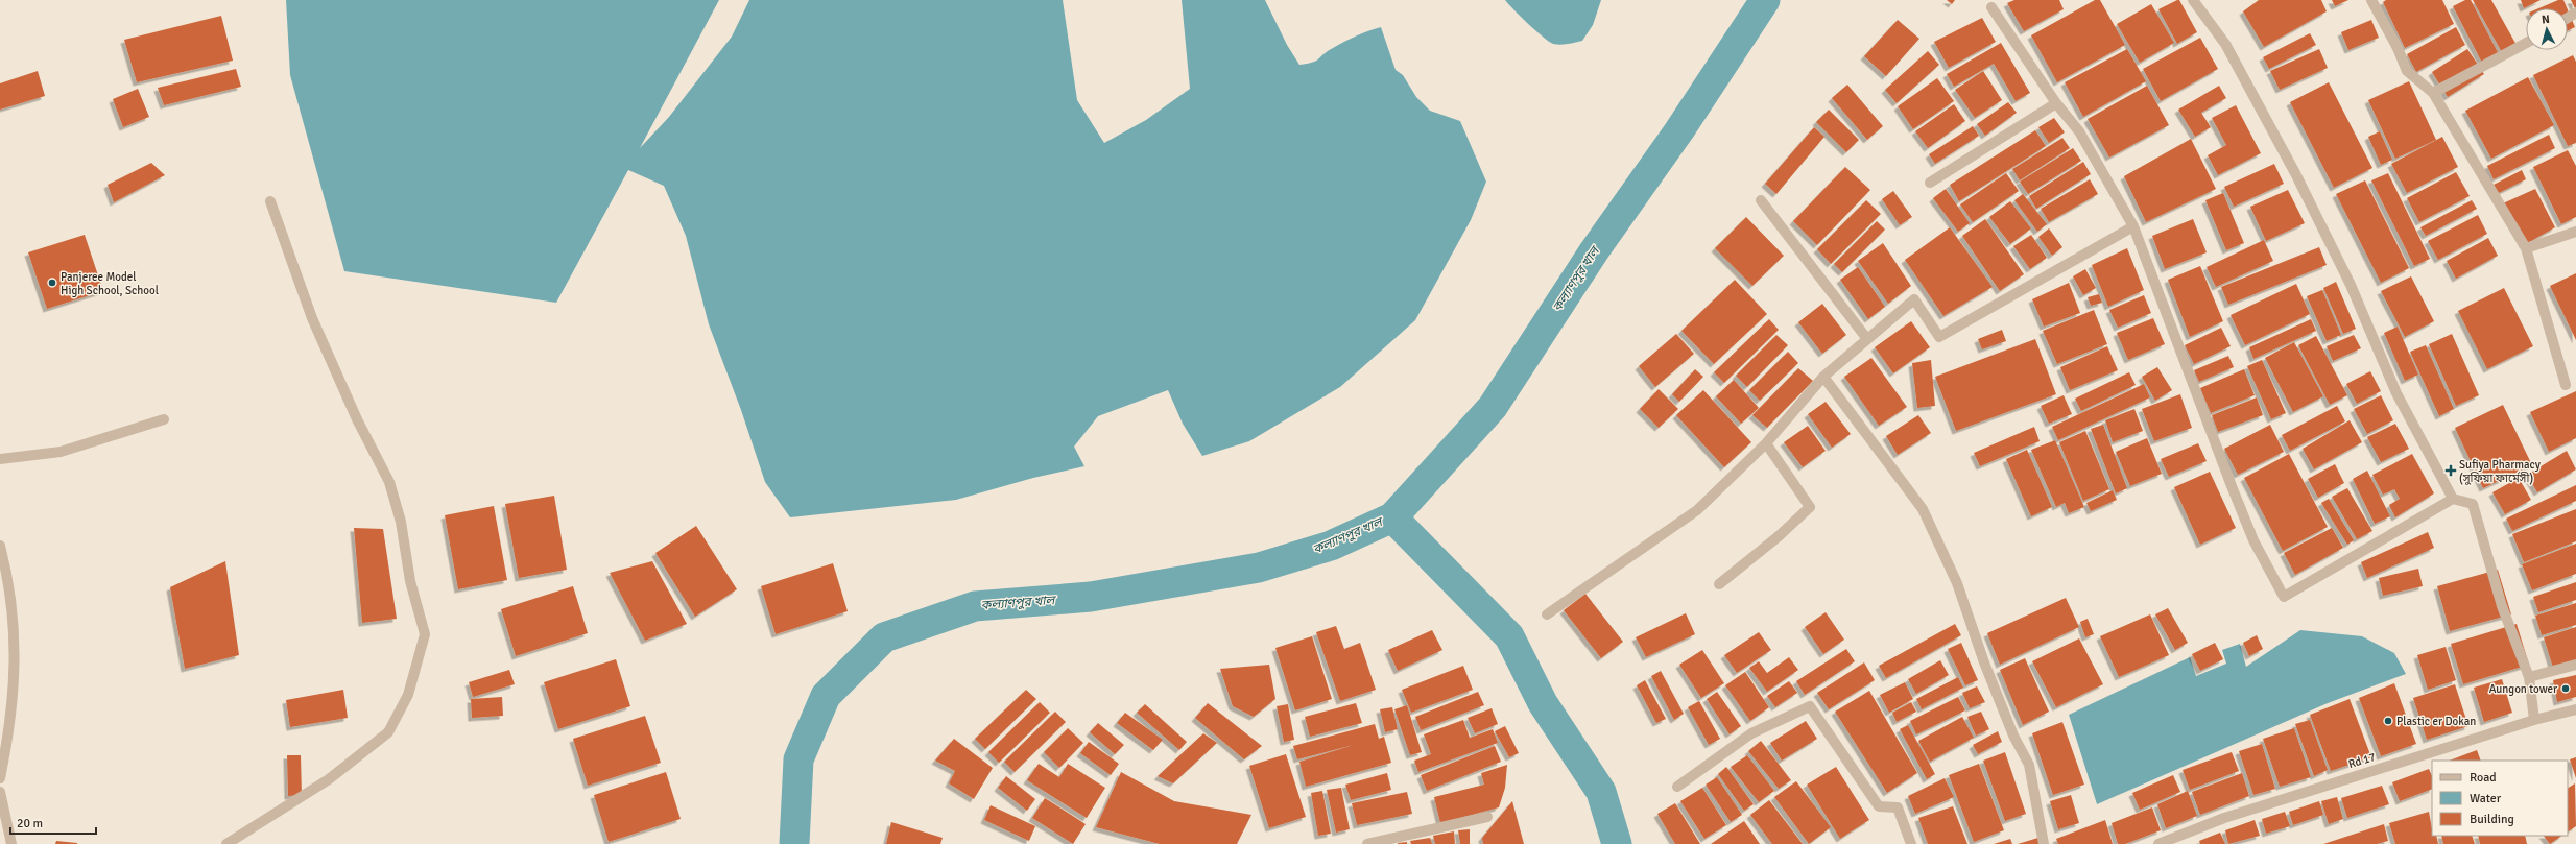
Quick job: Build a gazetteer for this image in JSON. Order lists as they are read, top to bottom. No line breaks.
{"streets":{"street":["Rd 17"]},"water":["কল্যাণপুর খাল"],"places":{"other":["Panjeree Model High School, School","Aungon tower","Plastic er Dokan"],"health":["Sufiya Pharmacy (সুফিয়া ফার্মেসী)"]},"legend":["Road","Water","Building"],"scale_bar":"20 m","north":"top"}
